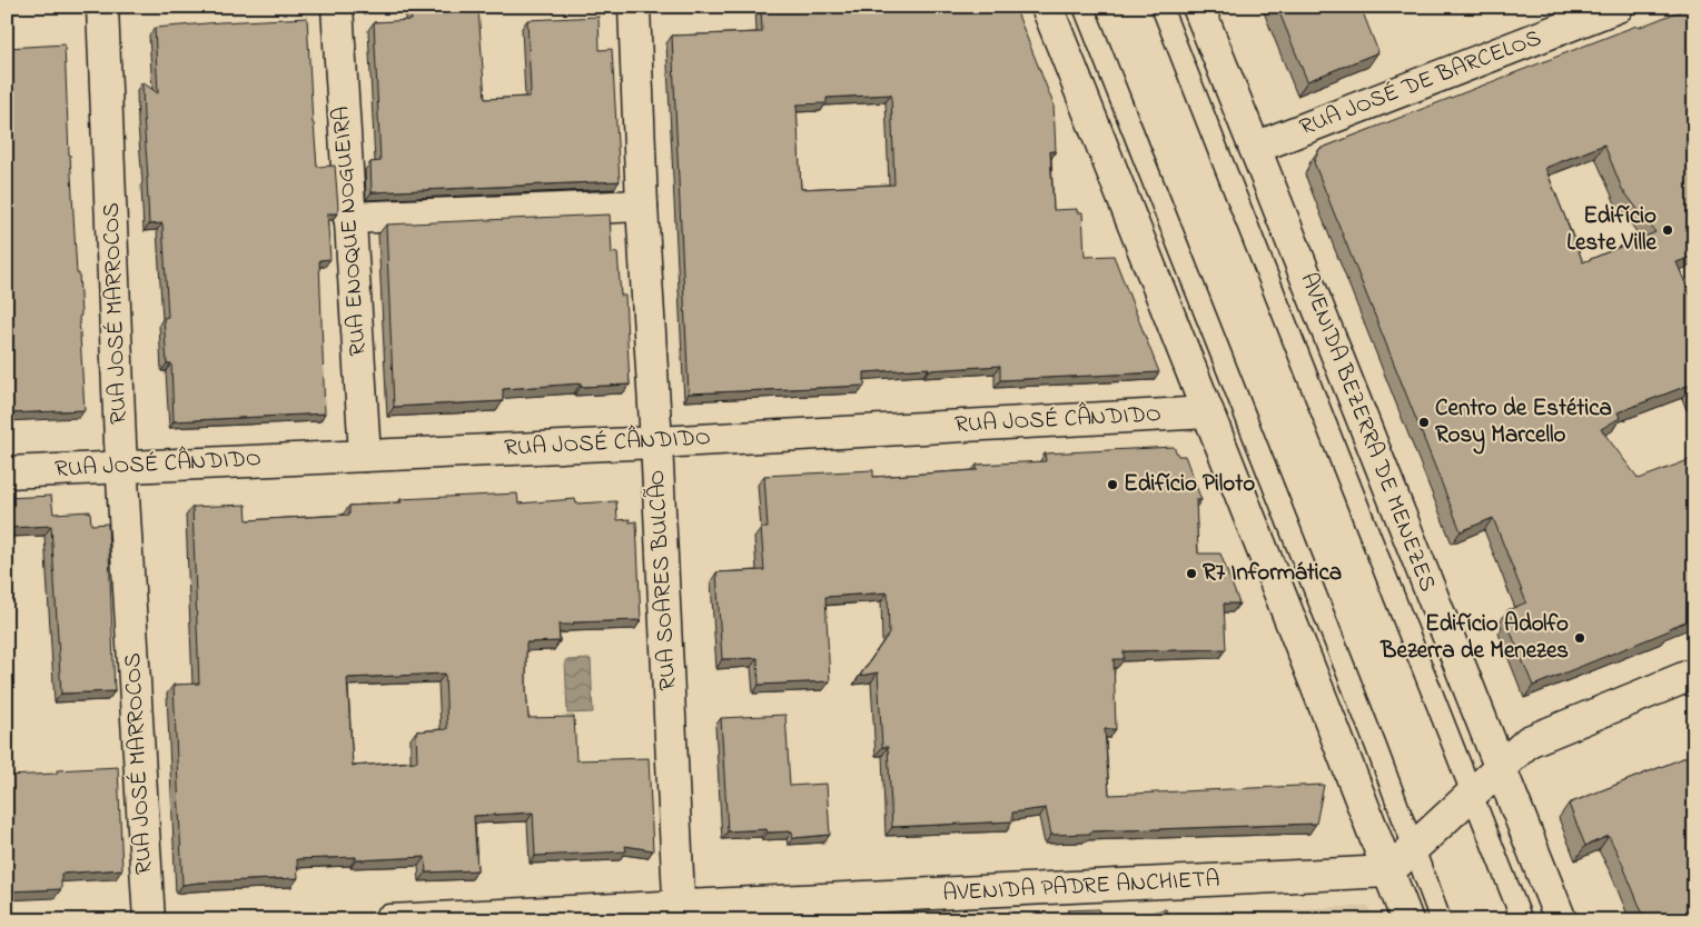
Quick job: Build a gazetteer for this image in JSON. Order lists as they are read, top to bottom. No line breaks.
{"streets":{"street":["RUA JOSÉ DE BARCELOS","RUA ENOQUE NOGUEIRA","RUA JOSÉ MARROCOS","RUA JOSÉ CÂNDIDO","AVENIDA BEZERRA DE MENEZES","RUA SOARES BULCÃO","AVENIDA PADRE ANCHIETA"]},"crossings":[["RUA JOSÉ DE BARCELOS","AVENIDA BEZERRA DE MENEZES"],["RUA ENOQUE NOGUEIRA","RUA JOSÉ CÂNDIDO"],["RUA JOSÉ MARROCOS","RUA JOSÉ CÂNDIDO"],["RUA JOSÉ CÂNDIDO","RUA SOARES BULCÃO"],["RUA SOARES BULCÃO","AVENIDA PADRE ANCHIETA"]],"places":["Edifício Leste Ville","Centro de Estética Rosy Marcello","Edifício Piloto","R7 Informática","Edifício Adolfo Bezerra de Menezes"]}
